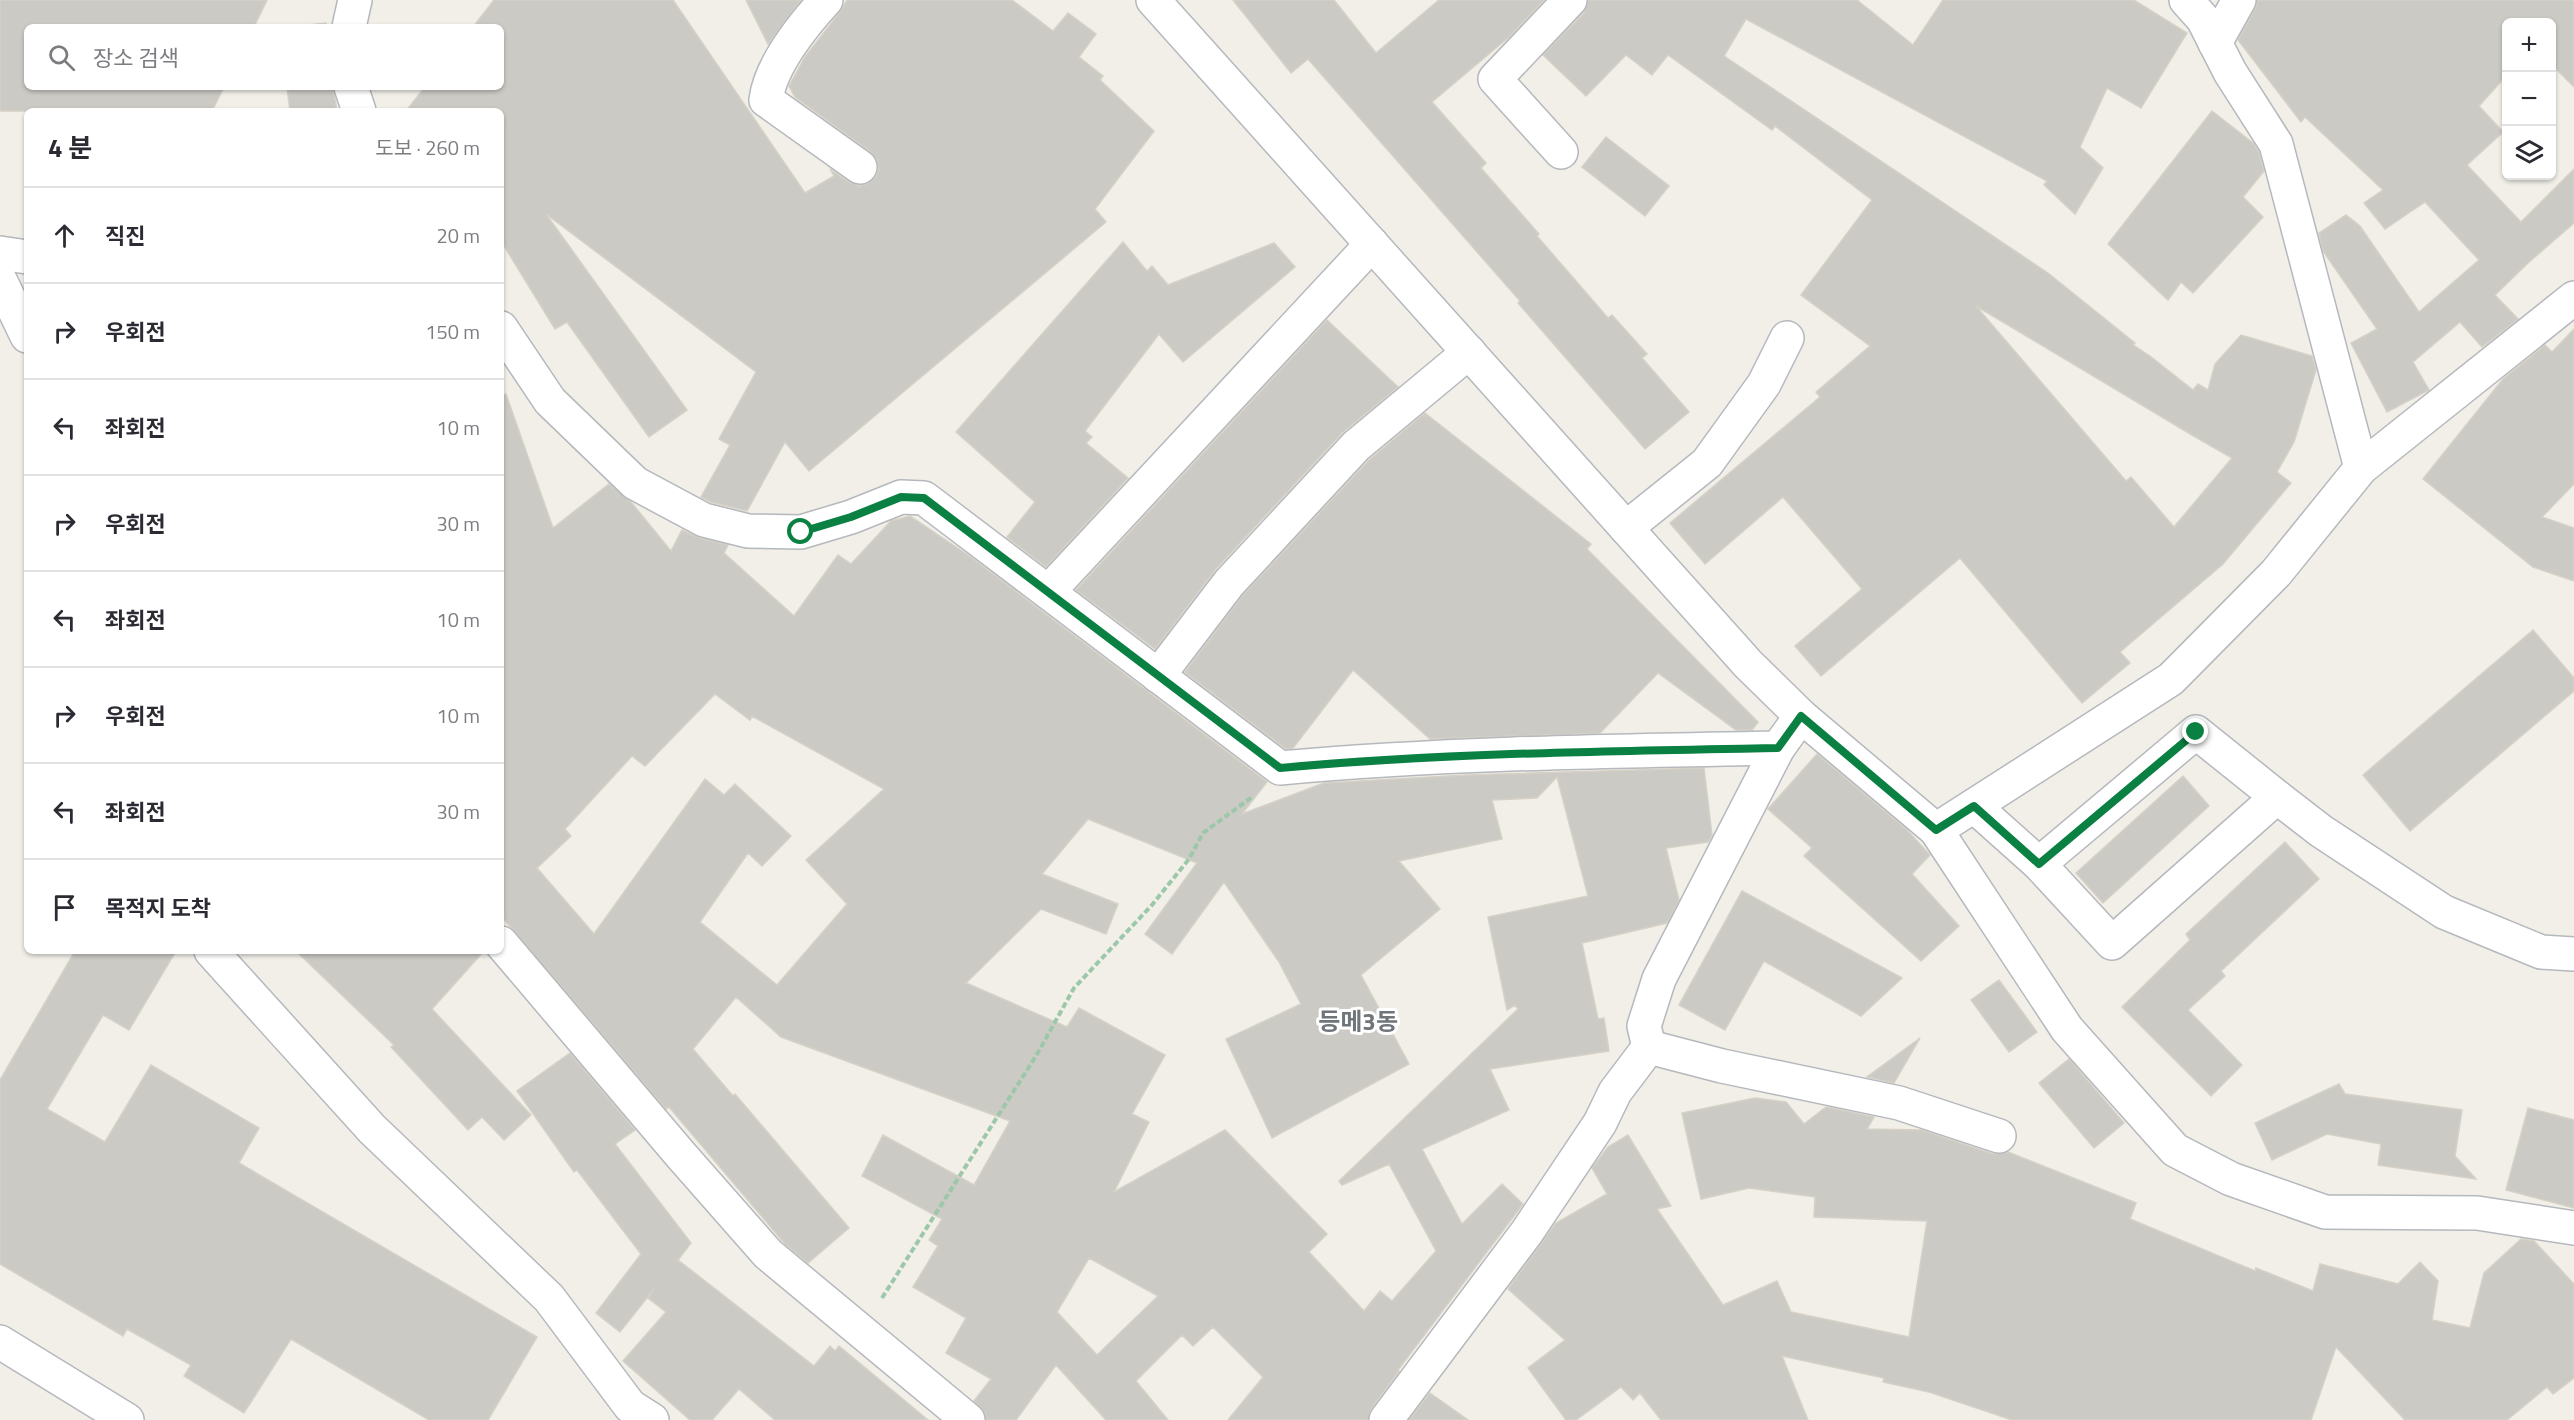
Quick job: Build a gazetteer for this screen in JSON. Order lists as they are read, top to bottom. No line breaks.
{"districts":["등메3동"],"page":{"map_buttons":["+","−"],"search":"장소 검색","heading":["4 분","도보 · 260 m"],"list":[["직진","20 m"],["우회전","150 m"],["좌회전","10 m"],["우회전","30 m"],["좌회전","10 m"],["우회전","10 m"],["좌회전","30 m"],"목적지 도착"]}}
